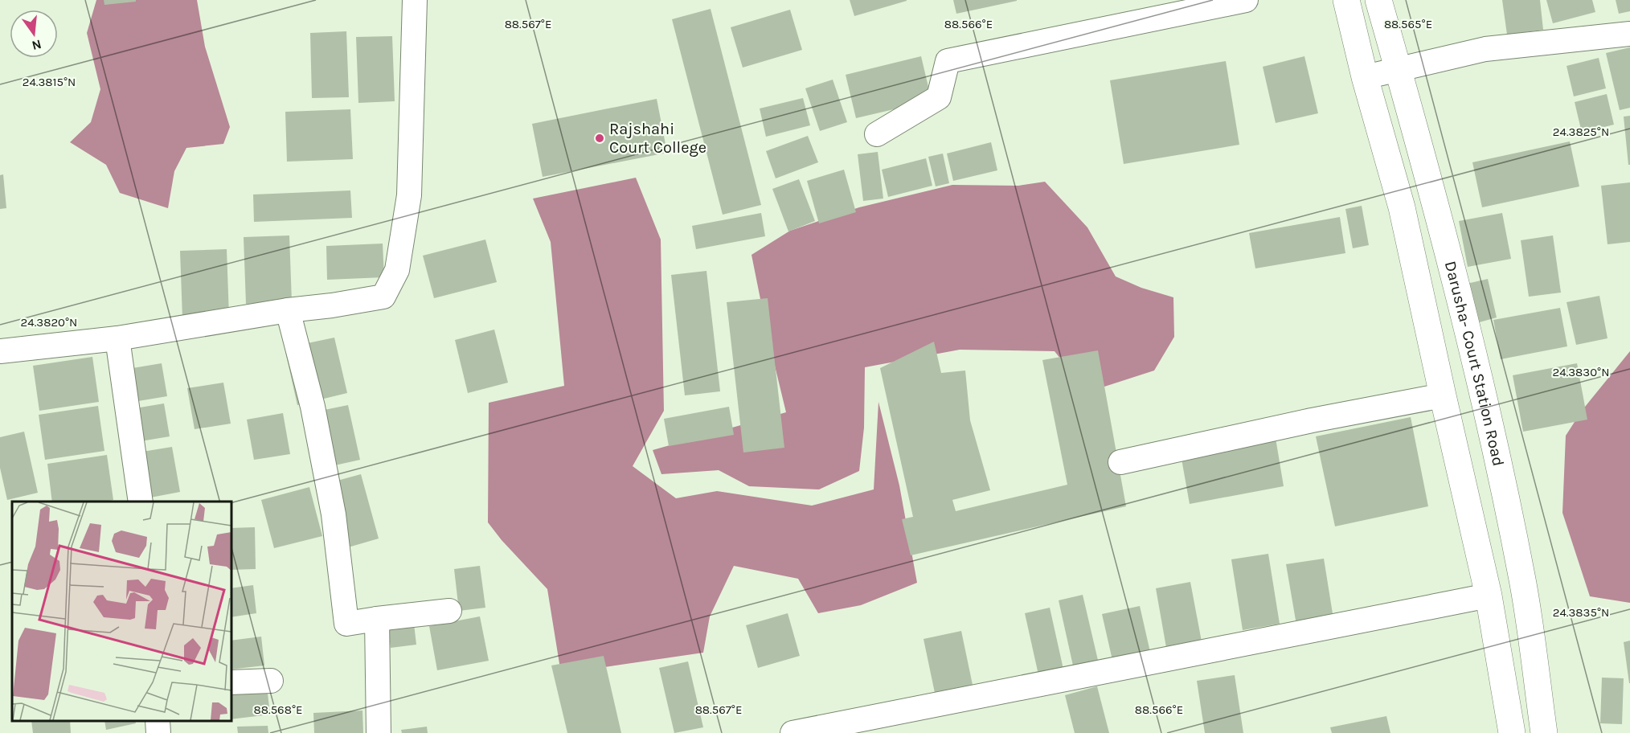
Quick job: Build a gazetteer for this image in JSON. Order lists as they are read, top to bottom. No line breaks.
{"streets":{"street":["Darusha- Court Station Road"]},"places":["Rajshahi Court College"],"north":"bottom","coordinates":["88.567°E","88.566°E","88.565°E","24.3815°N","24.3825°N","24.3820°N","24.3830°N","24.3835°N","88.568°E"]}
